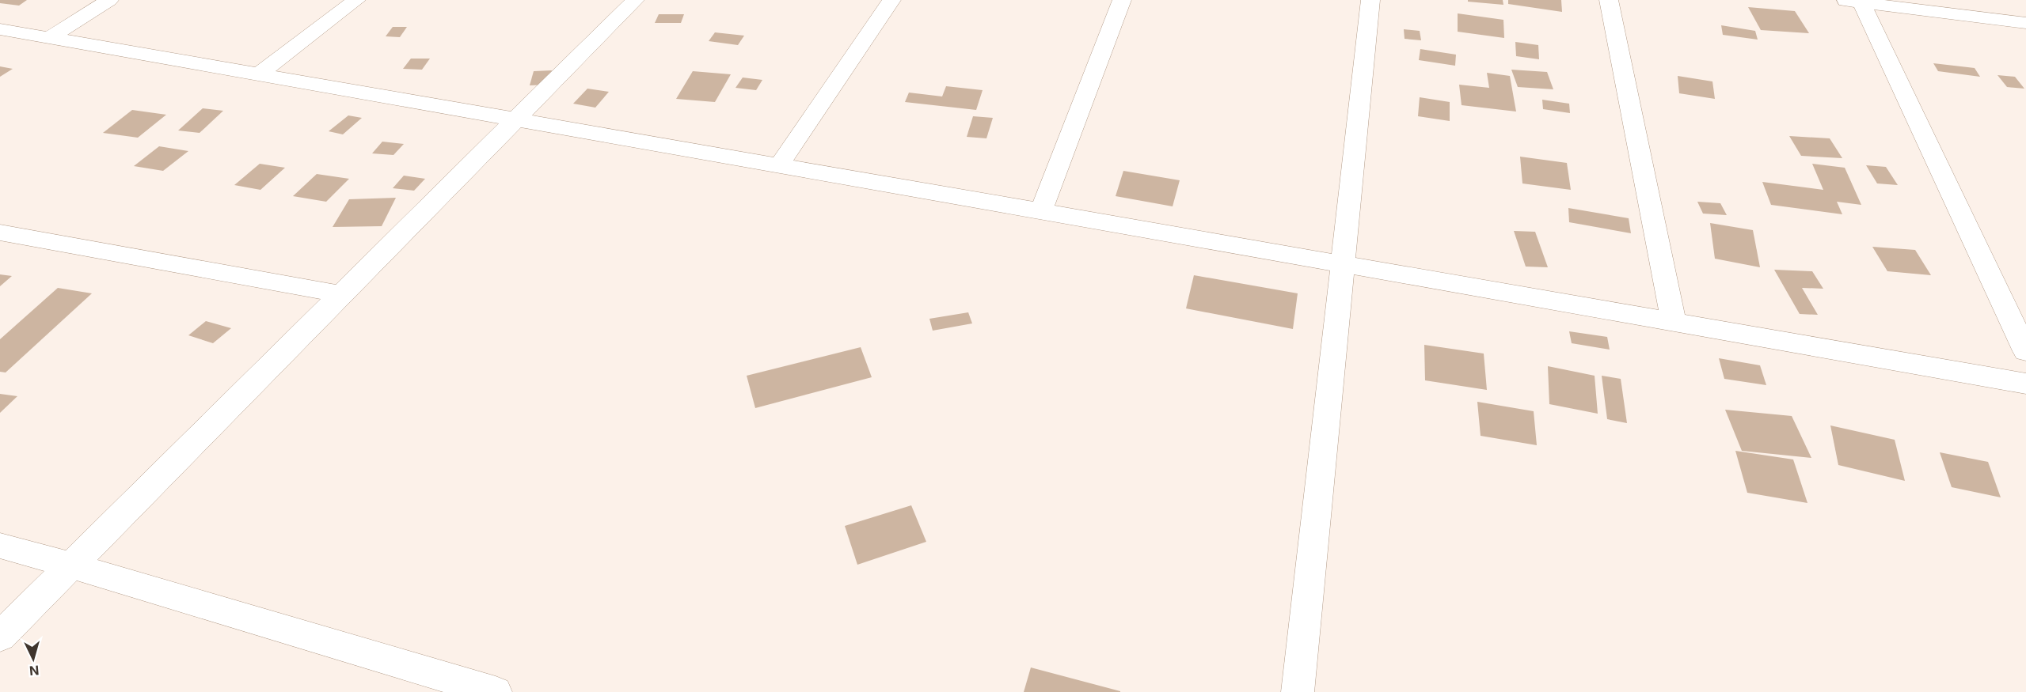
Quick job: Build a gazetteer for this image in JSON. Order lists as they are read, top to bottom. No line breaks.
{"north":"bottom"}
